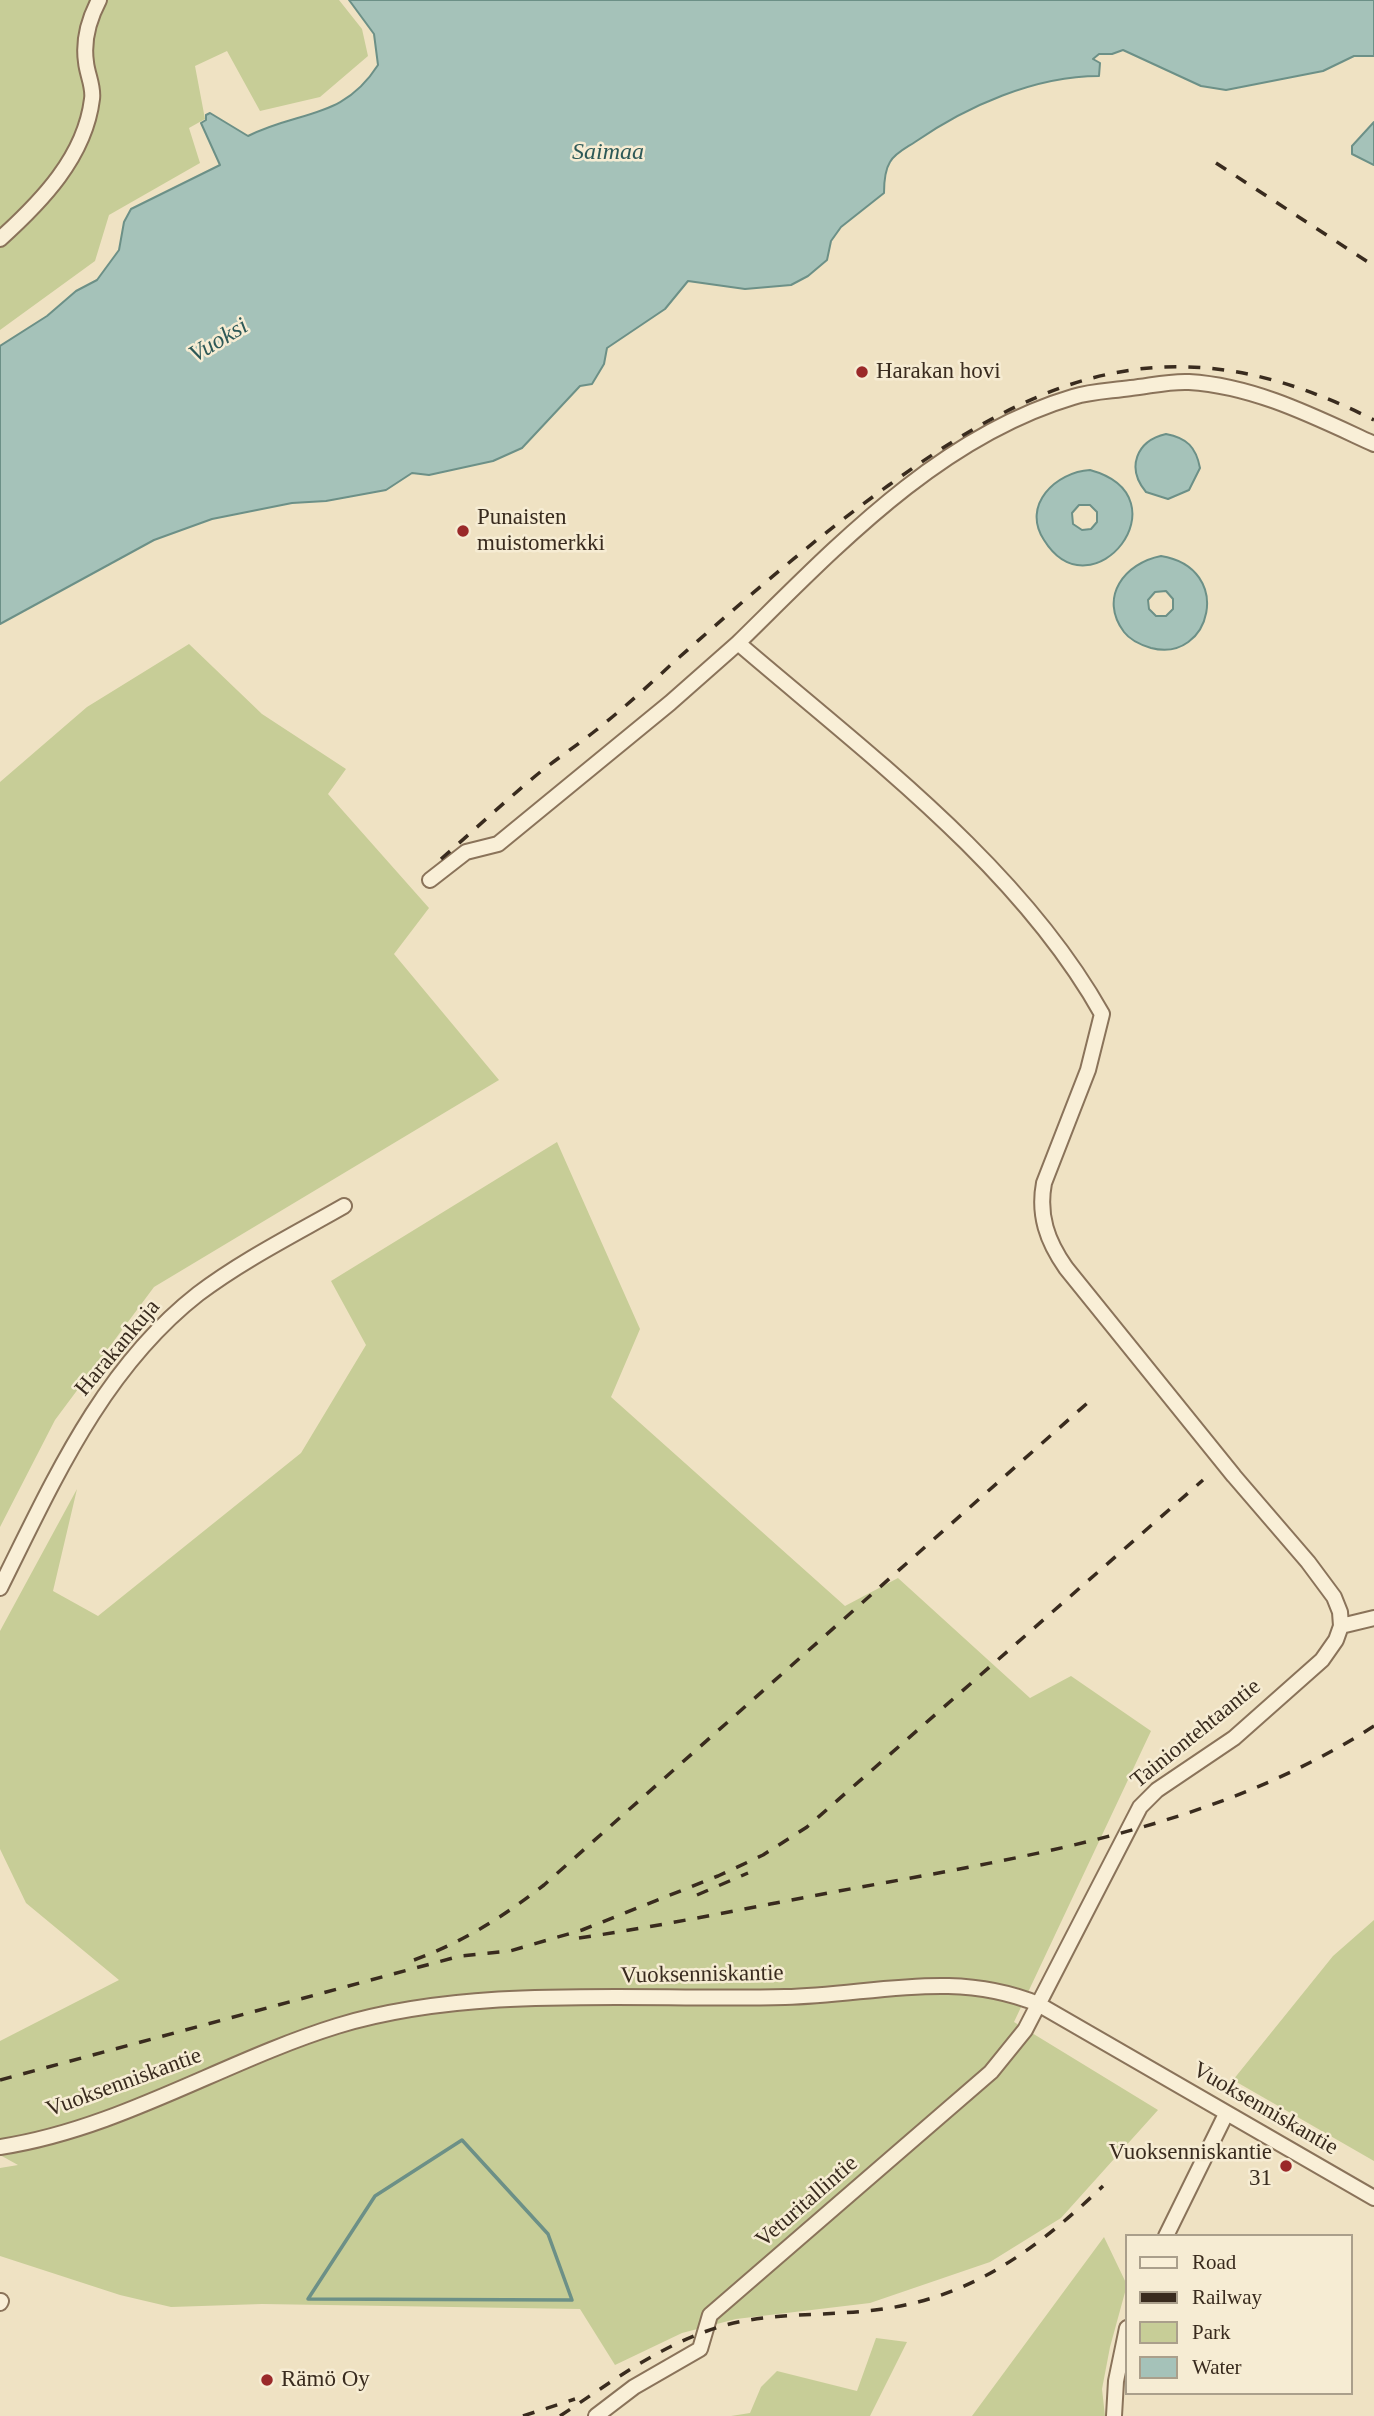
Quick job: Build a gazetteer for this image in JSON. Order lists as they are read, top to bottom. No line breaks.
{"streets":{"street":["Harakankuja","Tainiontehtaantie","Vuoksenniskantie","Veturitallintie"]},"crossings":[["Tainiontehtaantie","Vuoksenniskantie"],["Tainiontehtaantie","Veturitallintie"],["Vuoksenniskantie","Veturitallintie"]],"water":["Saimaa","Vuoksi"],"places":["Harakan hovi","Punaisten muistomerkki","Vuoksenniskantie 31","Rämö Oy"],"legend":["Road","Railway","Park","Water"]}
